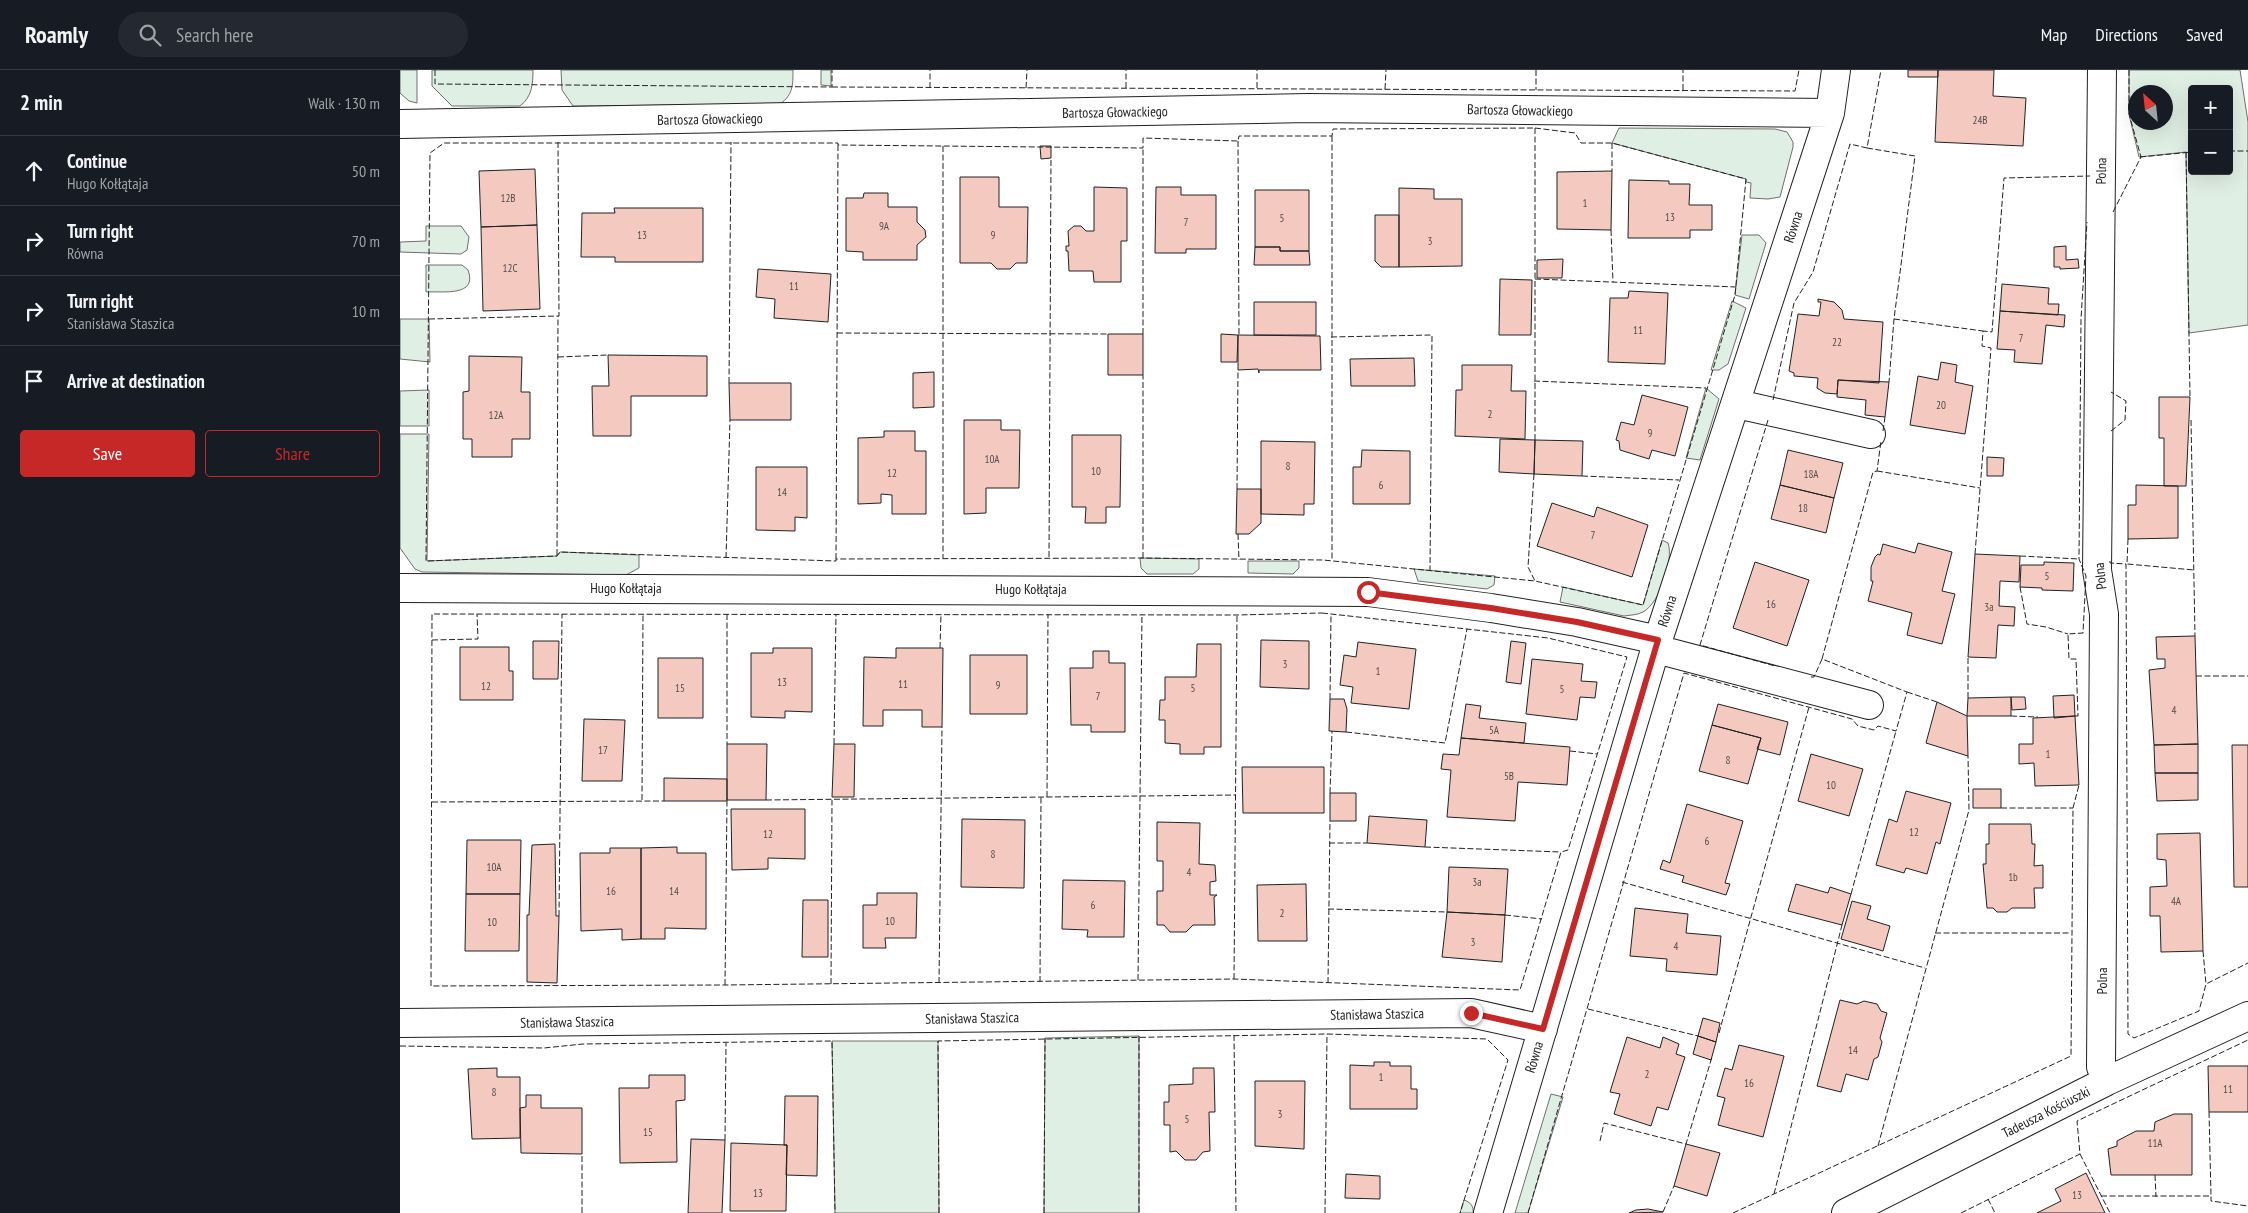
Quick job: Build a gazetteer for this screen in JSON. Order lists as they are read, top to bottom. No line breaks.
{"streets":{"street":["Bartosza Głowackiego","Polna","Równa","Hugo Kołłątaja","Stanisława Staszica","Tadeusza Kościuszki"]},"crossings":[["Bartosza Głowackiego","Równa"],["Polna","Tadeusza Kościuszki"],["Równa","Hugo Kołłątaja"],["Równa","Stanisława Staszica"]],"house_numbers":["24B","12B","1","13","5","7","9A","13","9","3","12C","11","11","7","22","20","2","12A","9","10A","8","10","12","18A","6","14","18","7","5","16","3a","3","1","13","11","9","12","15","5","5","7","4","5A","17","1","8","5B","10","12","12","6","8","10A","4","1b","3a","16","14","4A","6","2","10","10","3","4","14","2","1","16","11","8","3","5","15","11A","13","13"],"north":"top left","page":{"header":"Roamly","search":"Search here","nav":["Map","Directions","Saved"],"heading":["2 min","Walk · 130 m"],"map_buttons":["+","−"],"list":[["Continue","Hugo Kołłątaja","50 m"],["Turn right","Równa","70 m"],["Turn right","Stanisława Staszica","10 m"],"Arrive at destination"],"buttons":["Save","Share"]}}
